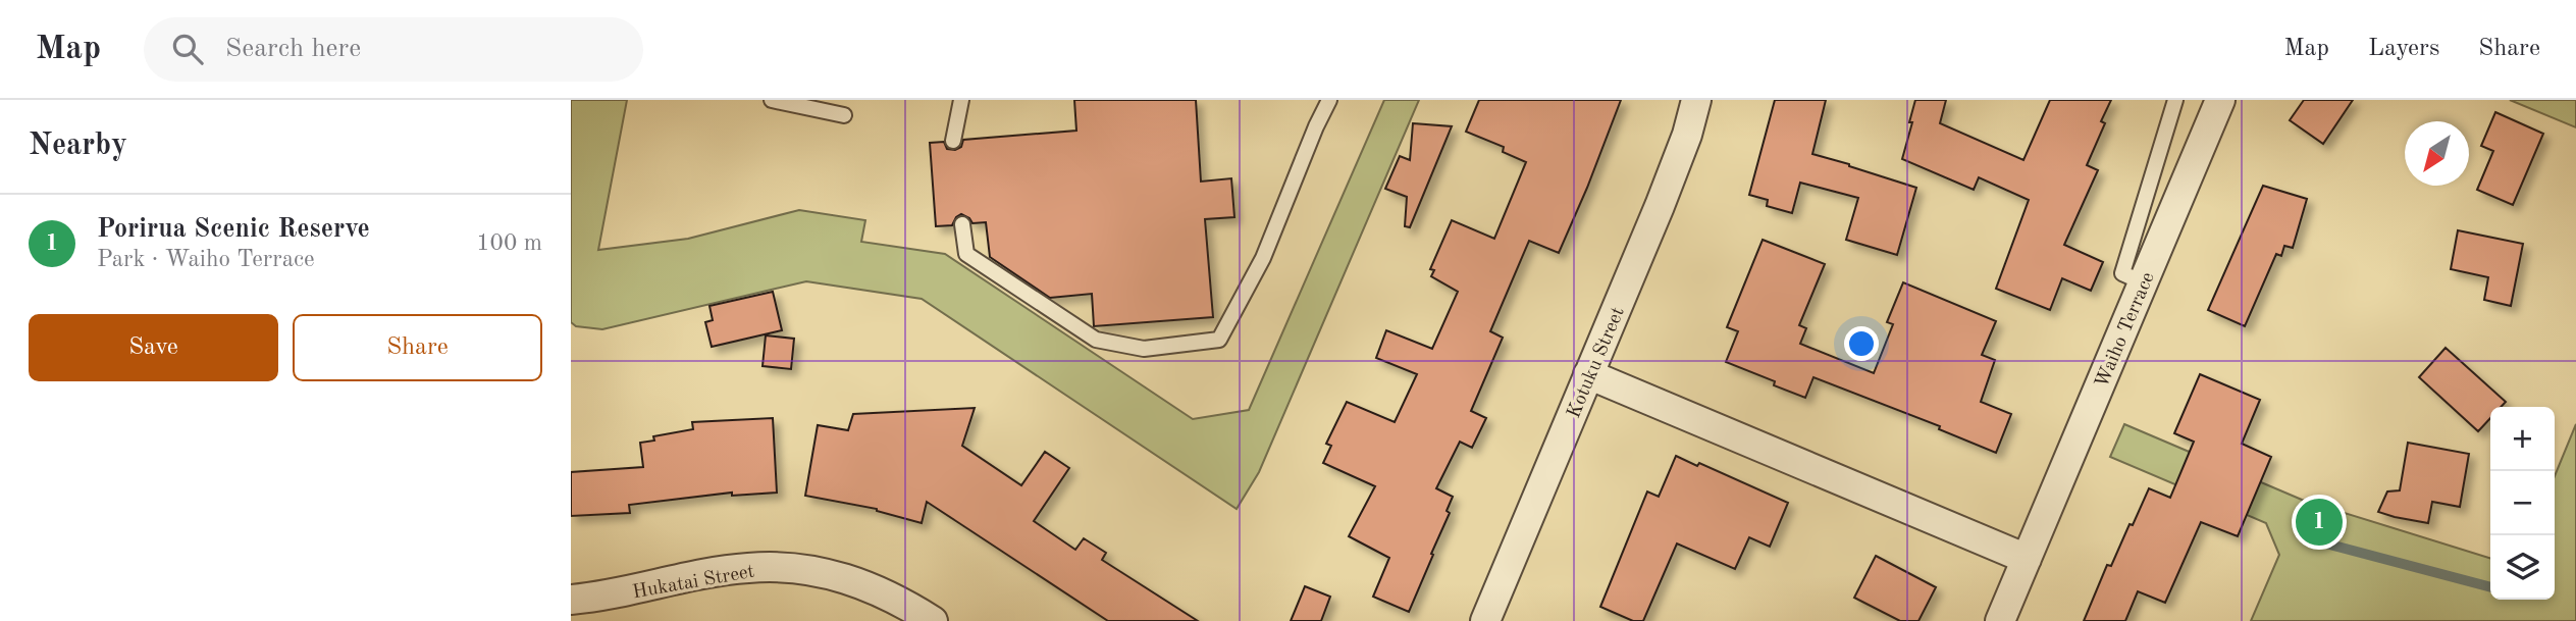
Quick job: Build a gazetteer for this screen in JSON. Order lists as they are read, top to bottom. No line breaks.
{"streets":{"street":["Waiho Terrace","Kotuku Street","Hukatai Street"]},"north":"bottom left","page":{"header":"Map","search":"Search here","nav":["Map","Layers","Share"],"heading":"Nearby","list":[{"mark":"1","name":"Porirua Scenic Reserve","note":"Park · Waiho Terrace","value":"100 m"}],"buttons":["Save","Share"],"map_buttons":["+","−"],"pins":"1"}}
